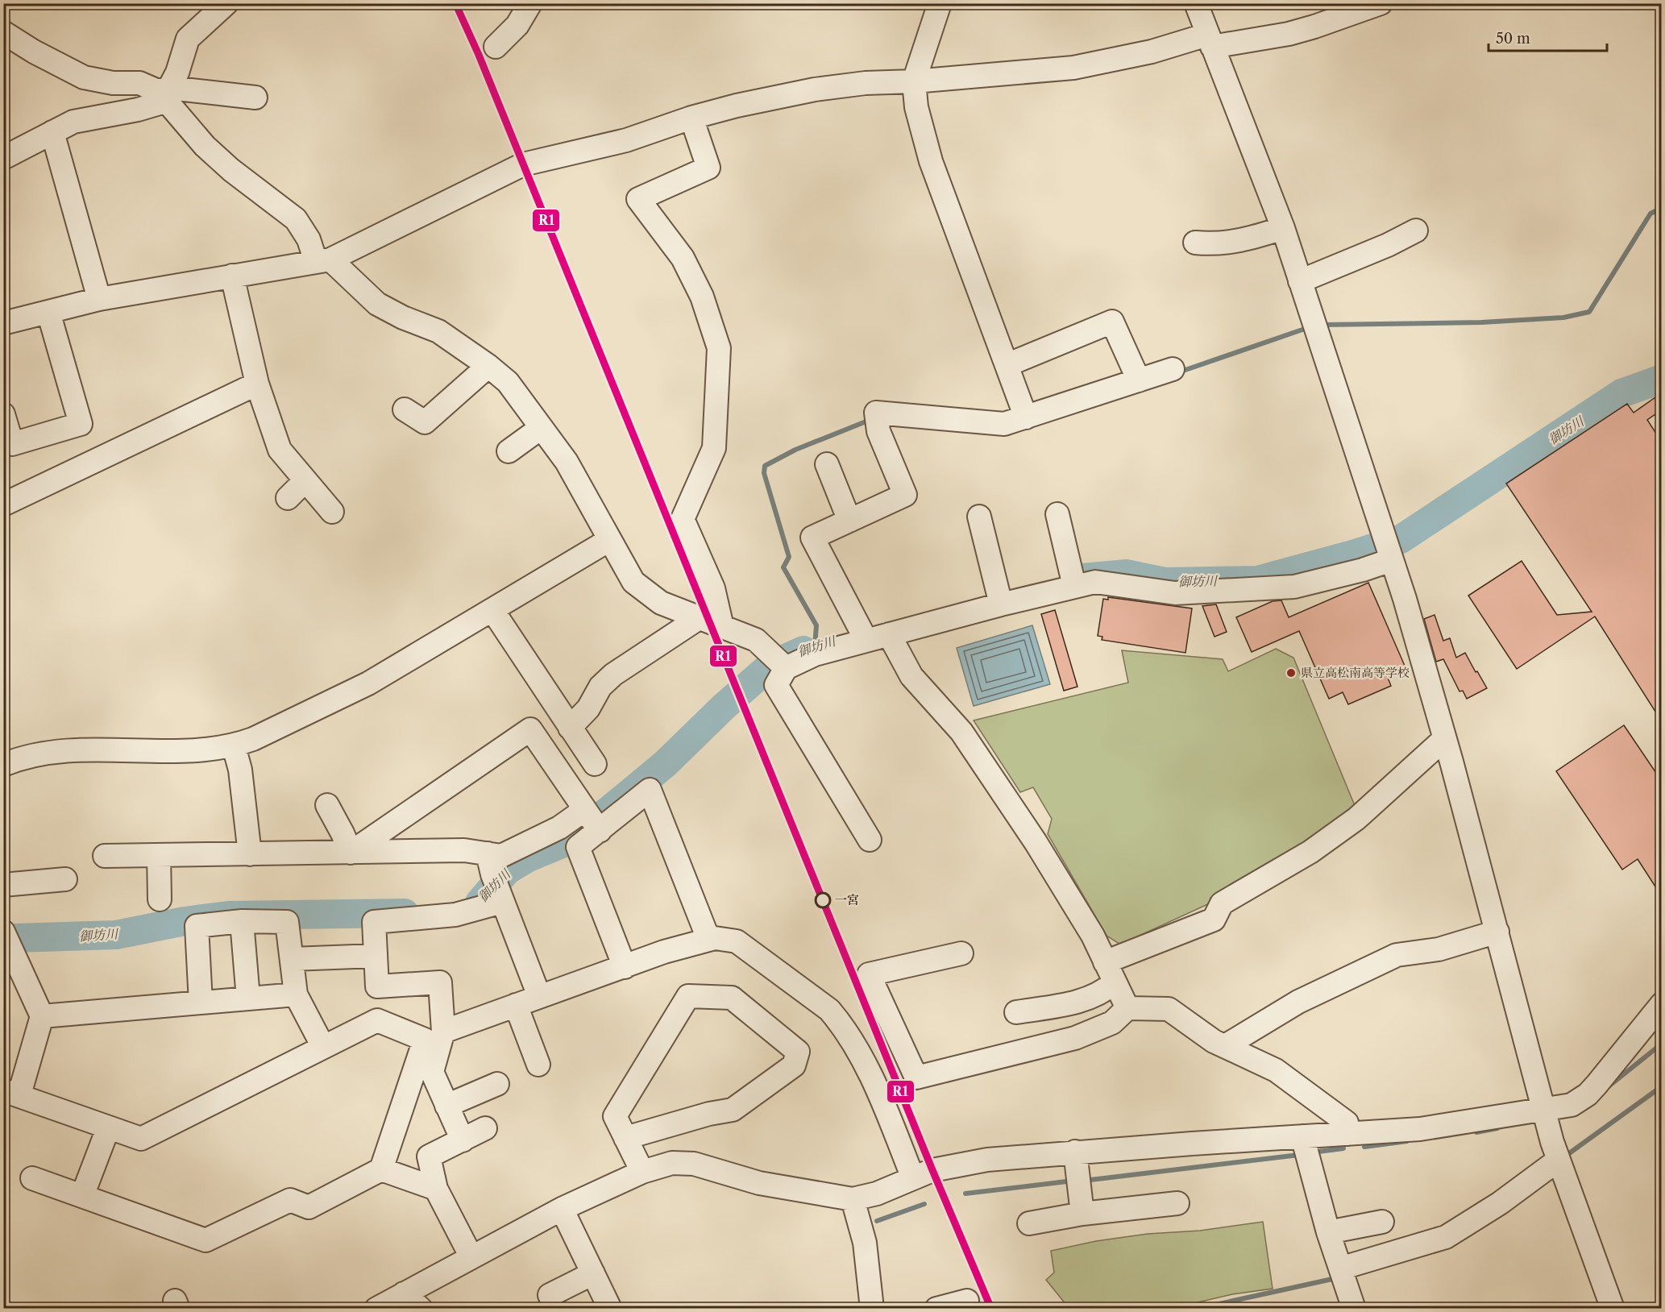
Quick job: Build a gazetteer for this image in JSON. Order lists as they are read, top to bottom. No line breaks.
{"water":["御坊川"],"places":["県立高松南高等学校","一宮"],"lines":["transit line R1"],"scale_bar":"50 m"}
